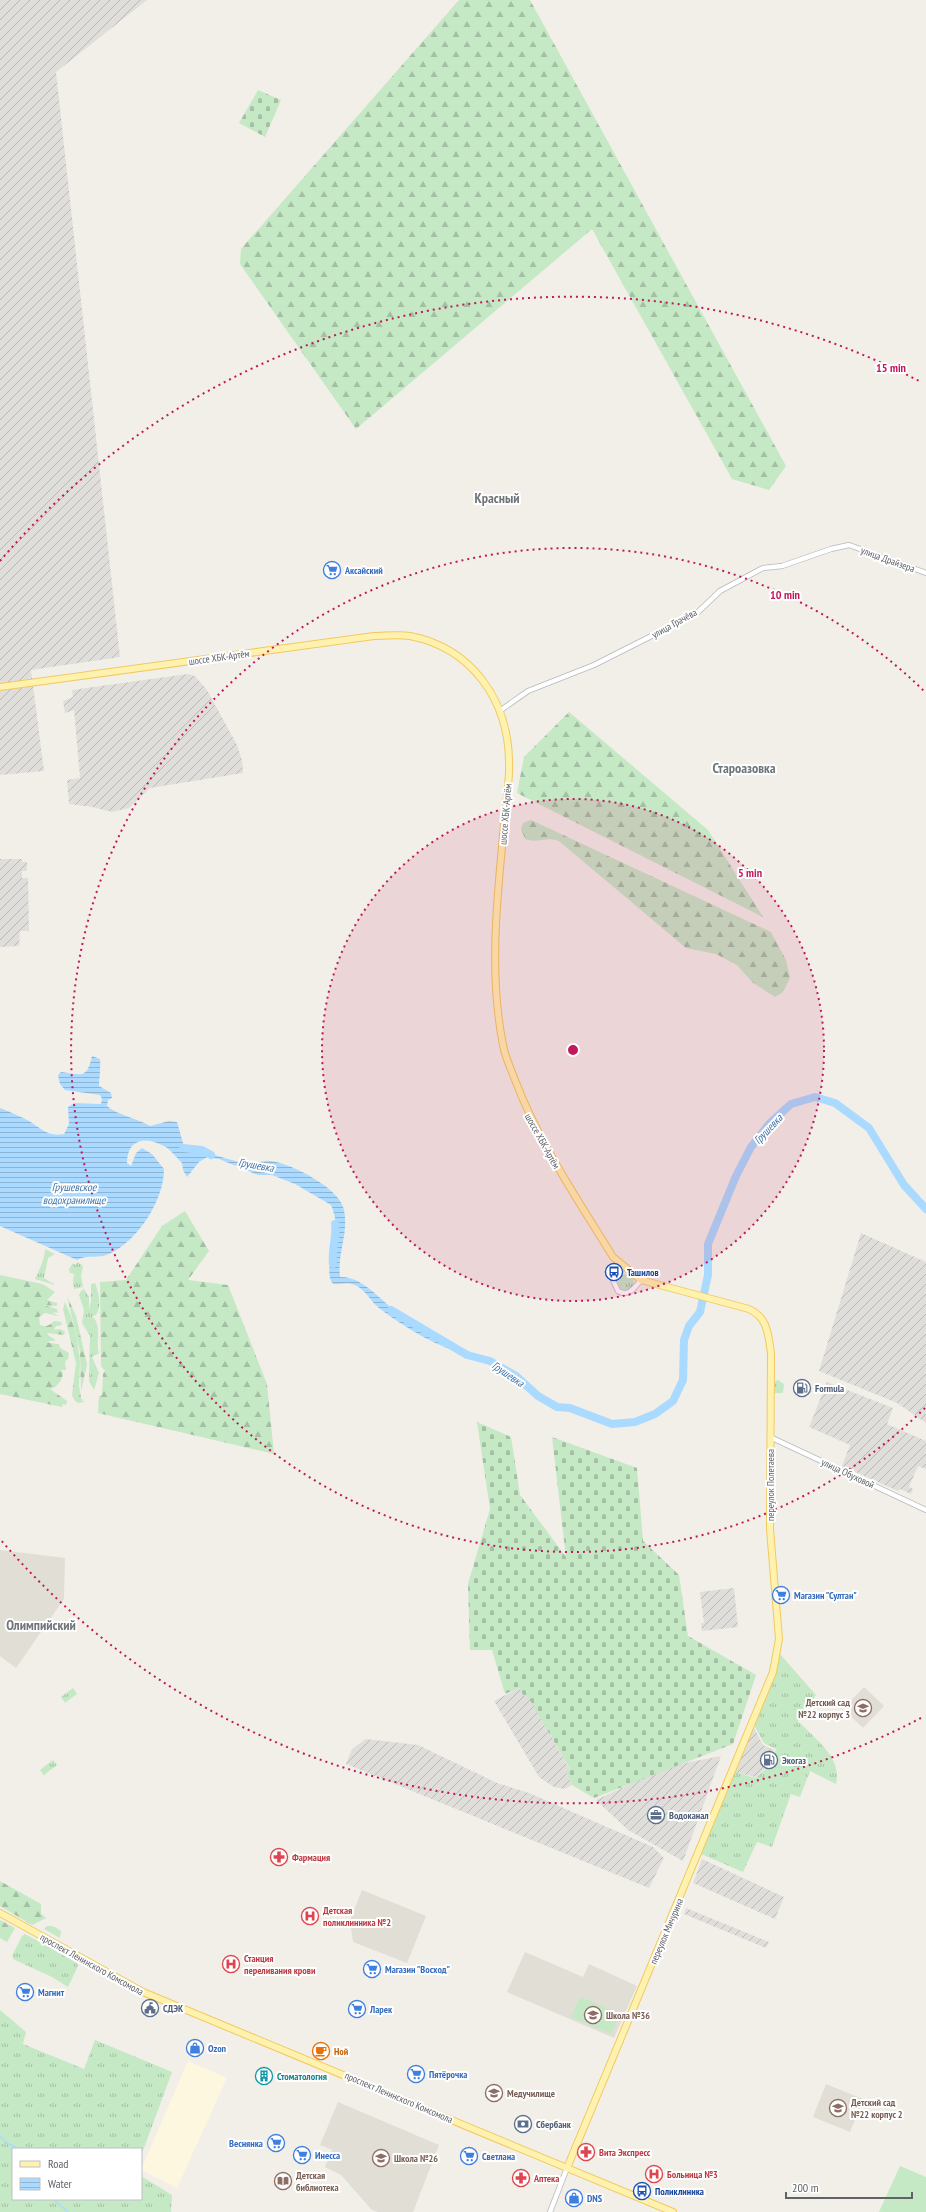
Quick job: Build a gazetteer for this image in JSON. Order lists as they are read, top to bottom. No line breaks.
{"streets":{"main road":["шоссе ХБК-Артём","переулок Полетаева","переулок Мичурина","проспект Ленинского Комсомола"],"street":["улица Драйзера","улица Грачёва","улица Обуховой"]},"crossings":[["улица Драйзера","улица Грачёва"],["улица Грачёва","шоссе ХБК-Артём"],["шоссе ХБК-Артём","переулок Полетаева"],["улица Обуховой","переулок Полетаева"],["переулок Полетаева","переулок Мичурина"],["переулок Мичурина","проспект Ленинского Комсомола"]],"districts":["Красный","Староазовка","Олимпийский"],"water":["Грушевка","Грушевское водохранилище"],"places":{"supermarket":["Аксайский","Магазин \"Султан\"","Магазин \"Восход\"","Магнит","Ларек","Пятёрочка","Веснянка","Инесса","Светлана"],"bus stop":["Ташилов","Поликлиника"],"fuel station":["Formula","Экогаз"],"school or university":["Детский сад №22 корпус 3","Школа №36","Медучилище","Детский сад №22 корпус 2","Школа №26"],"office":["Водоканал"],"pharmacy":["Фармация","Вита Экспресс","Аптека"],"hospital":["Детская поликлинника №2","Станция переливания крови","Больница №3"],"public building":["СДЭК"],"shop":["Ozon","DNS"],"cafe":["Ной"],"building":["Стоматология"],"bank":["Сбербанк"],"library":["Детская библиотека"]},"legend":["Road","Water"],"scale_bar":"200 m","rings":["15 min","10 min","5 min"]}
